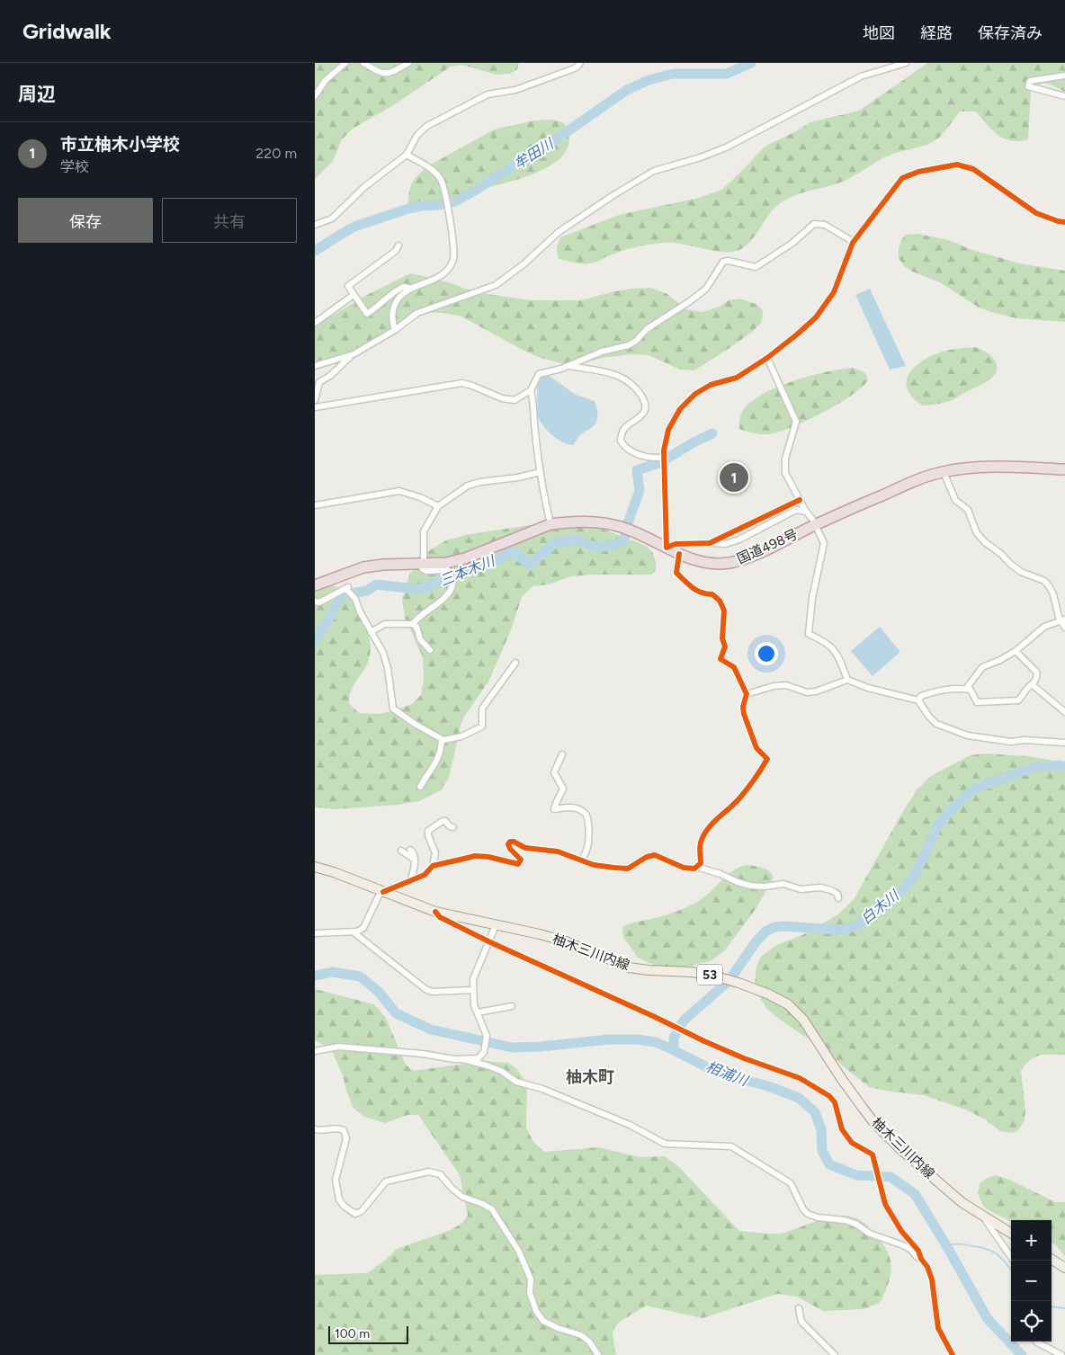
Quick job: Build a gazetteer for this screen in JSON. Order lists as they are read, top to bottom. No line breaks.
{"streets":{"highway":["国道498号"],"main road":["柚木三川内線","53"]},"districts":["柚木町"],"water":["牟田川","三本木川","白木川","相浦川"],"scale_bar":"100 m","page":{"header":"Gridwalk","nav":["地図","経路","保存済み"],"heading":"周辺","list":[{"mark":"1","name":"市立柚木小学校","note":"学校","value":"220 m"}],"buttons":["保存","共有"],"pins":"1","map_buttons":["+","−"],"scale":"100 m"}}
